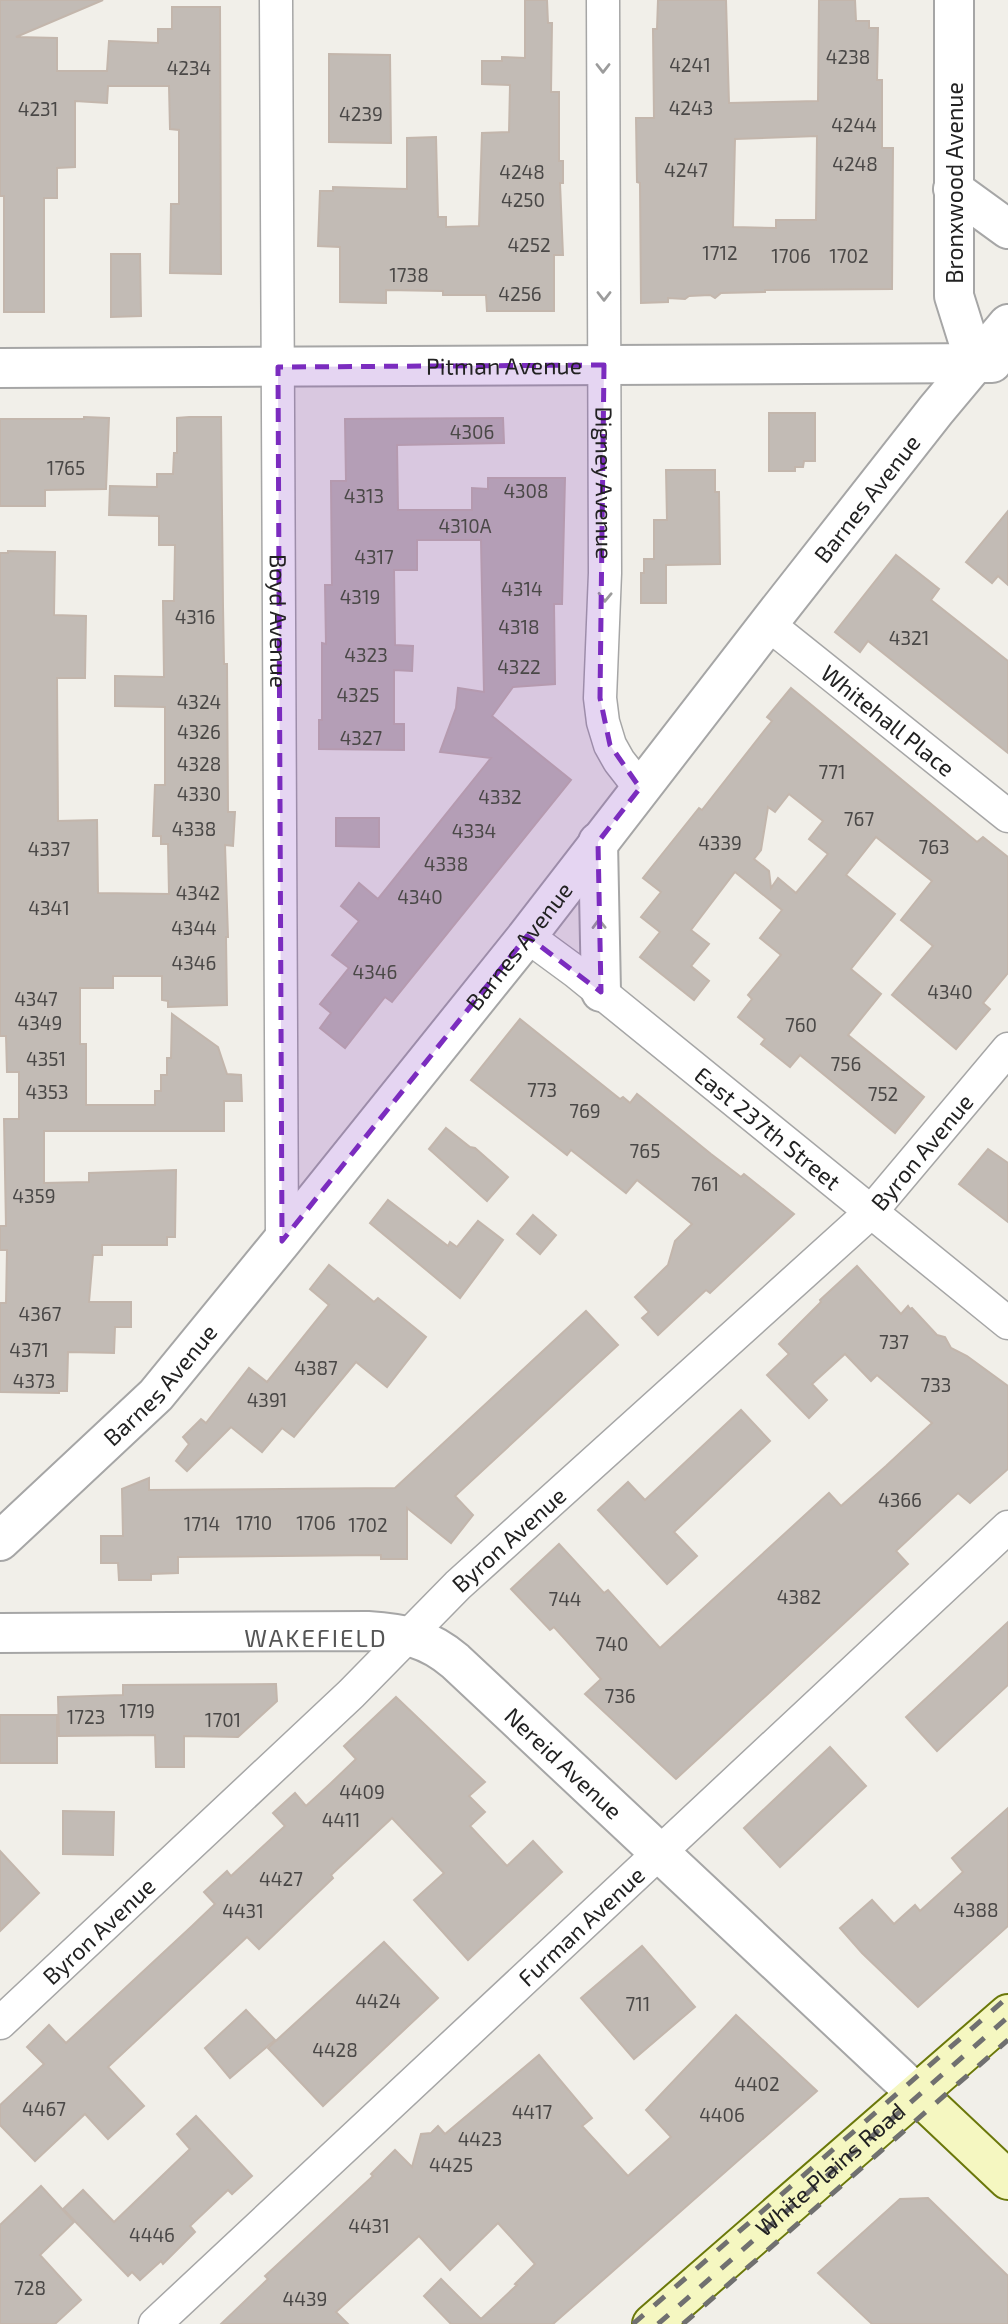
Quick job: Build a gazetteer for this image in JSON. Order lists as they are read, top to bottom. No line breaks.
{"streets":{"main road":["Nereid Avenue","White Plains Road"],"street":["Bronxwood Avenue","Pitman Avenue","Digney Avenue","Barnes Avenue","Boyd Avenue","Whitehall Place","East 237th Street","Byron Avenue","Furman Avenue"]},"crossings":[["Bronxwood Avenue","Pitman Avenue"],["Bronxwood Avenue","Barnes Avenue"],["Pitman Avenue","Digney Avenue"],["Pitman Avenue","Barnes Avenue"],["Pitman Avenue","Boyd Avenue"],["Digney Avenue","Barnes Avenue"],["Barnes Avenue","Boyd Avenue"],["Barnes Avenue","Whitehall Place"],["Barnes Avenue","East 237th Street"],["East 237th Street","Byron Avenue"],["Byron Avenue","Nereid Avenue"],["Nereid Avenue","Furman Avenue"],["Nereid Avenue","White Plains Road"]],"one_way":["Digney Avenue"],"districts":["WAKEFIELD"],"house_numbers":["4238","4241","4234","4243","4231","4239","4244","4248","4247","4248","4250","4252","1712","1706","1702","1738","4256","4306","1765","4308","4313","4310A","4317","4314","4319","4316","4318","4321","4323","4322","4325","4324","4326","4327","4328","771","4330","4332","767","4338","4334","4339","763","4337","4338","4342","4340","4341","4344","4346","4346","4340","4347","4349","760","4351","756","773","4353","752","769","765","761","4359","4367","737","4371","4387","4373","733","4391","4366","1710","1706","1714","1702","4382","744","740","736","1719","1723","1701","4409","4411","4427","4388","4431","4424","711","4428","4402","4467","4417","4406","4423","4425","4431","4446","728","4439"]}
